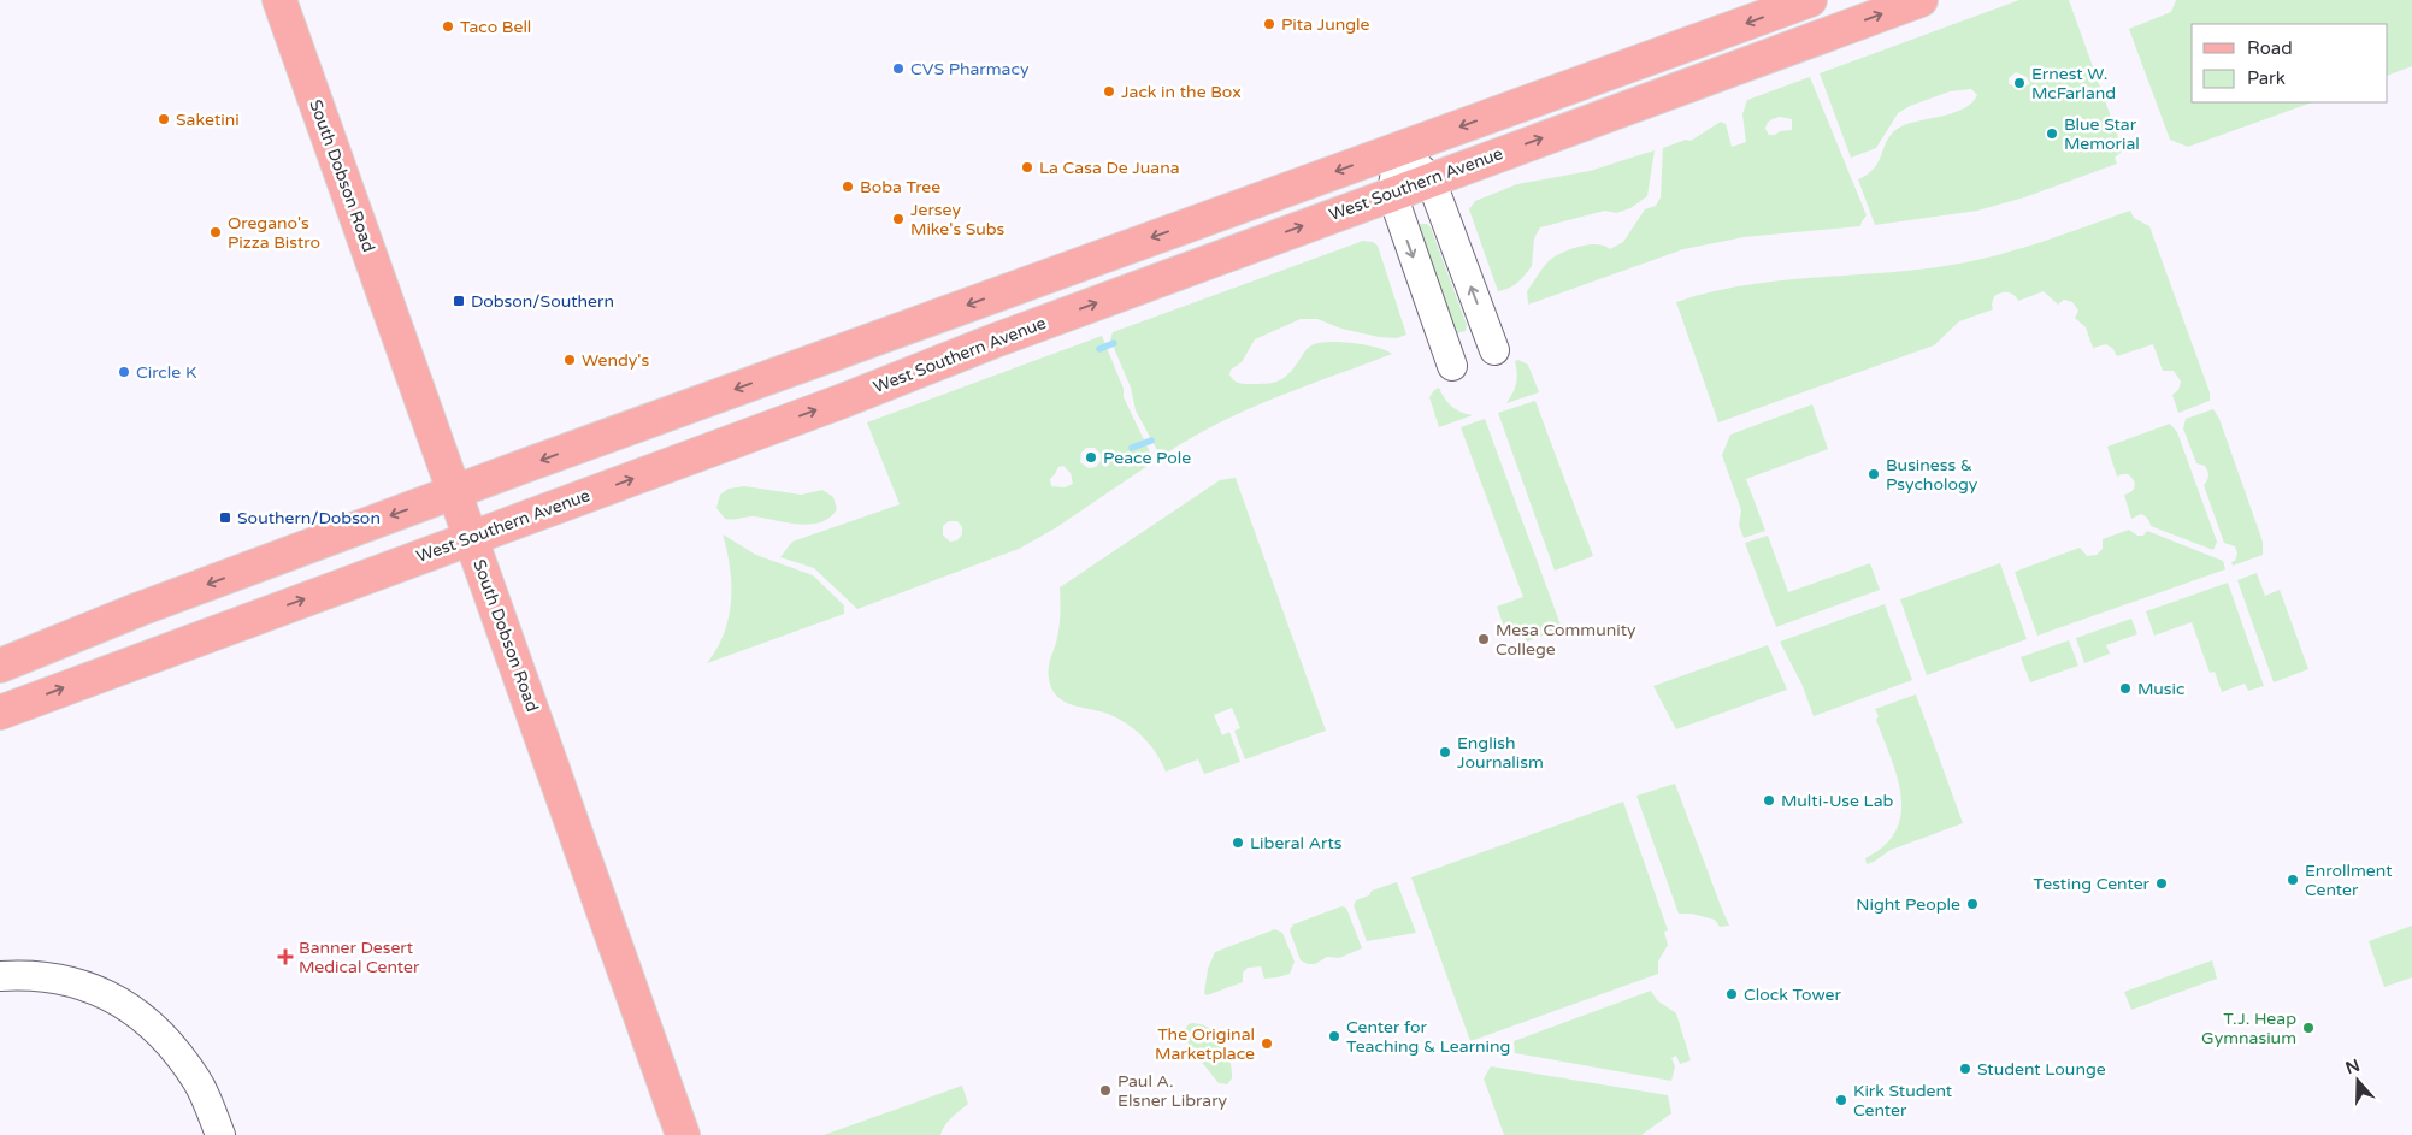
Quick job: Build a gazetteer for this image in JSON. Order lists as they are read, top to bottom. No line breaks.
{"streets":{"main road":["South Dobson Road","West Southern Avenue"]},"crossings":[["South Dobson Road","West Southern Avenue"]],"places":{"other":["Pita Jungle","Taco Bell","CVS Pharmacy","Ernest W. McFarland","Jack in the Box","Saketini","Blue Star Memorial","La Casa De Juana","Boba Tree","Jersey Mike's Subs","Oregano's Pizza Bistro","Wendy's","Circle K","Peace Pole","Business & Psychology","Mesa Community College","Music","English Journalism","Multi-Use Lab","Liberal Arts","Enrollment Center","Testing Center","Night People","Clock Tower","T.J. Heap Gymnasium","Center for Teaching & Learning","The Original Marketplace","Student Lounge","Paul A. Elsner Library","Kirk Student Center"],"transit":["Dobson/Southern","Southern/Dobson"],"health":["Banner Desert Medical Center"]},"legend":["Road","Park"],"north":"top"}
